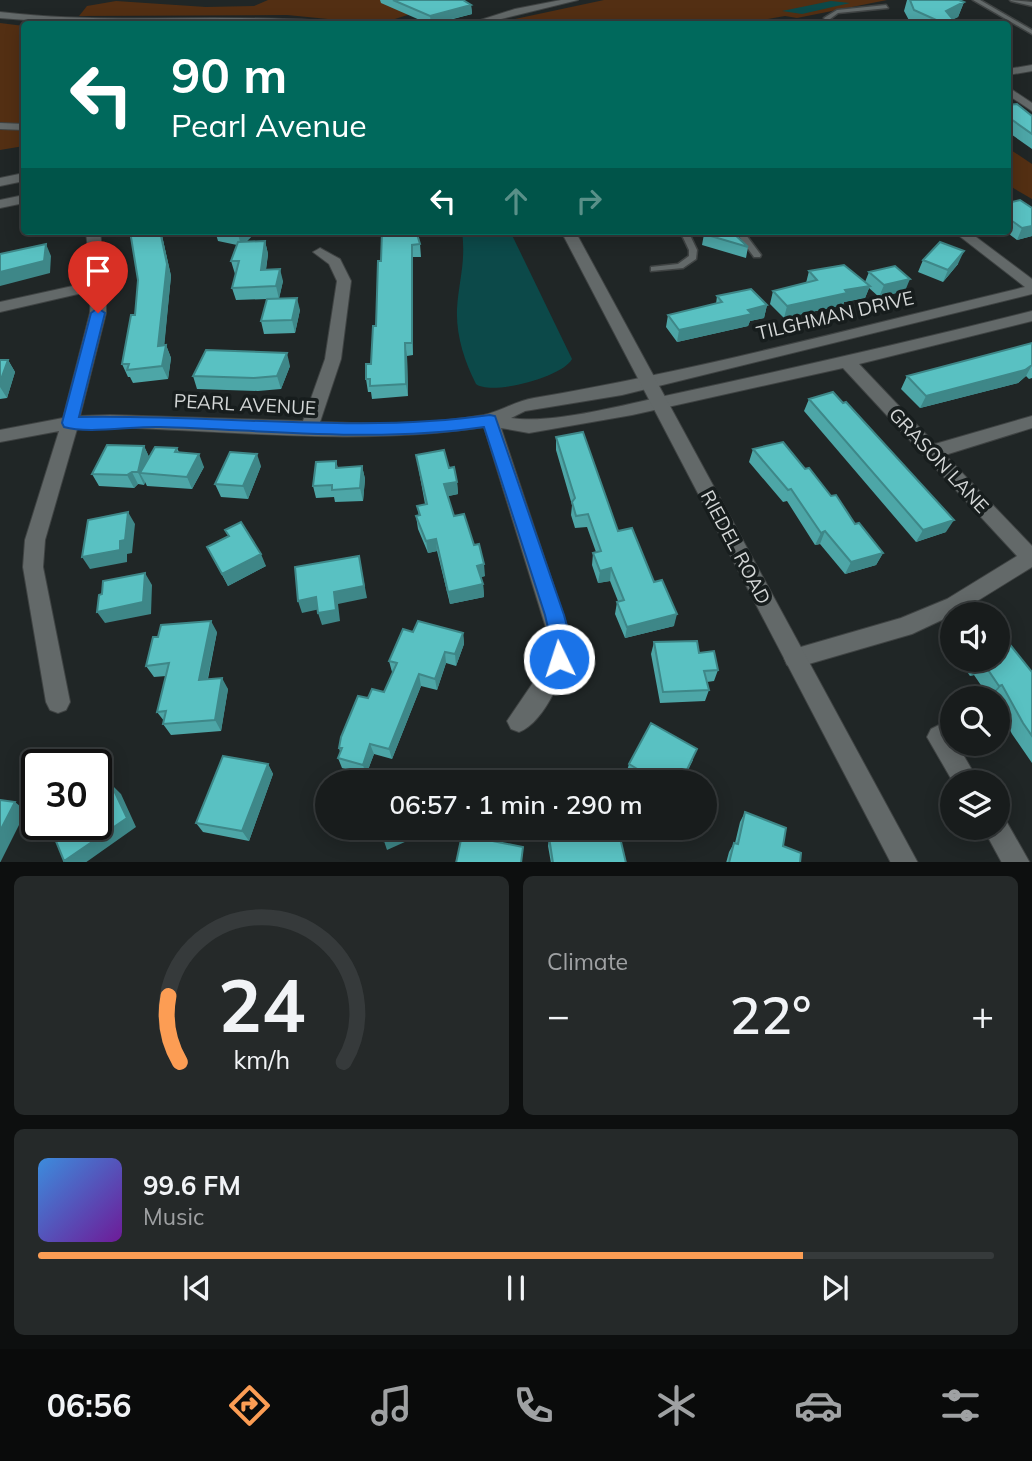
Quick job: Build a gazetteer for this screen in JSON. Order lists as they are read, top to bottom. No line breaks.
{"streets":{"street":["TILGHMAN DRIVE","PEARL AVENUE","GRASON LANE","RIEDEL ROAD"]},"crossings":[["TILGHMAN DRIVE","PEARL AVENUE"],["TILGHMAN DRIVE","RIEDEL ROAD"],["PEARL AVENUE","RIEDEL ROAD"]],"page":{"turn":["90 m","Pearl Avenue"],"limit":"30","trip":"06:57 · 1 min · 290 m","tile":"Climate","heat":["−","22°","+"],"song":["99.6 FM","Music"],"tabs":"06:56","gauge":["24","km/h"]}}
